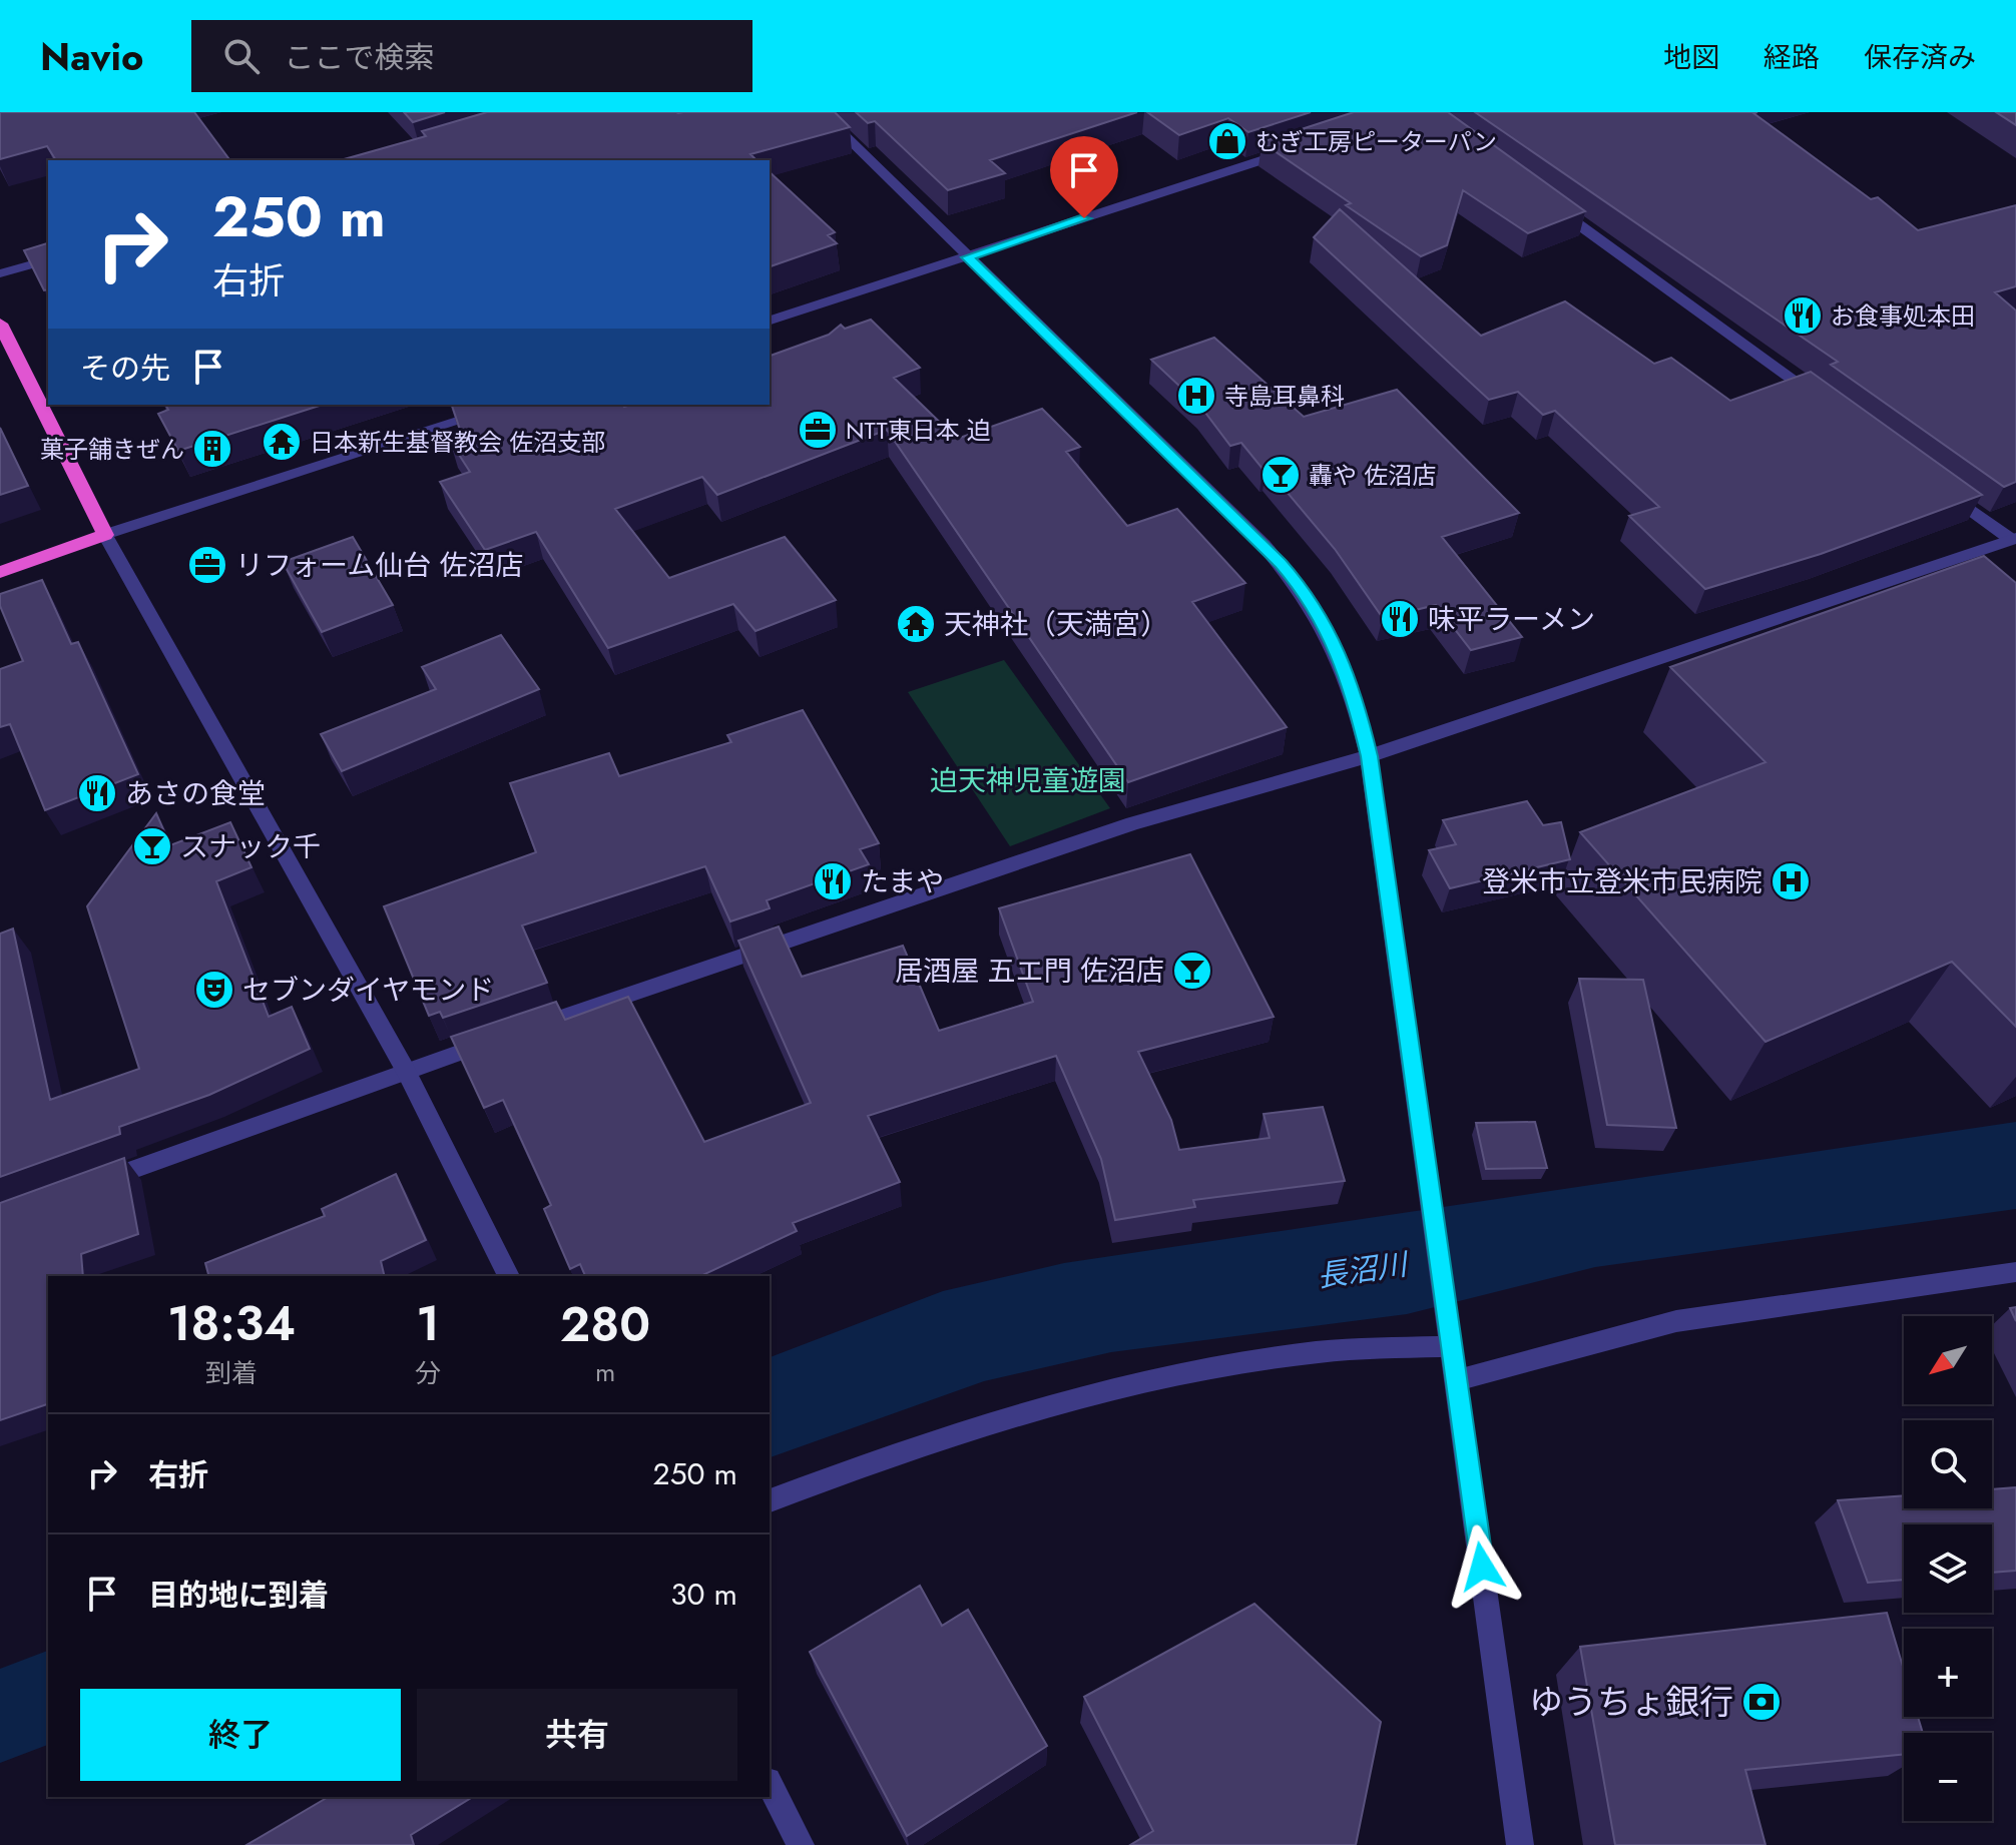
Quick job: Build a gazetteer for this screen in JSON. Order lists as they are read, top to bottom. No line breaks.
{"water":["長沼川"],"parks":["迫天神児童遊園"],"places":{"shop":["むぎ工房ピーターパン"],"restaurant":["お食事処本田","味平ラーメン","あさの食堂","たまや"],"hospital":["寺島耳鼻科","登米市立登米市民病院"],"office":["NTT東日本 迫","リフォーム仙台 佐沼店"],"temple":["日本新生基督教会 佐沼支部","天神社（天満宮）"],"building":["菓子舗きぜん"],"bar":["轟や 佐沼店","スナック千","居酒屋 五エ門 佐沼店"],"theatre":["セブンダイヤモンド"],"bank":["ゆうちょ銀行"]},"north":"bottom left","page":{"header":"Navio","search":"ここで検索","nav":["地図","経路","保存済み"],"turn":["250 m","右折"],"then":"その先","eta":["18:34","到着","1","分","280","m"],"map_buttons":["+","−"],"list":[{"name":"右折","value":"250 m"},{"name":"目的地に到着","value":"30 m"}],"buttons":["終了","共有"]}}
